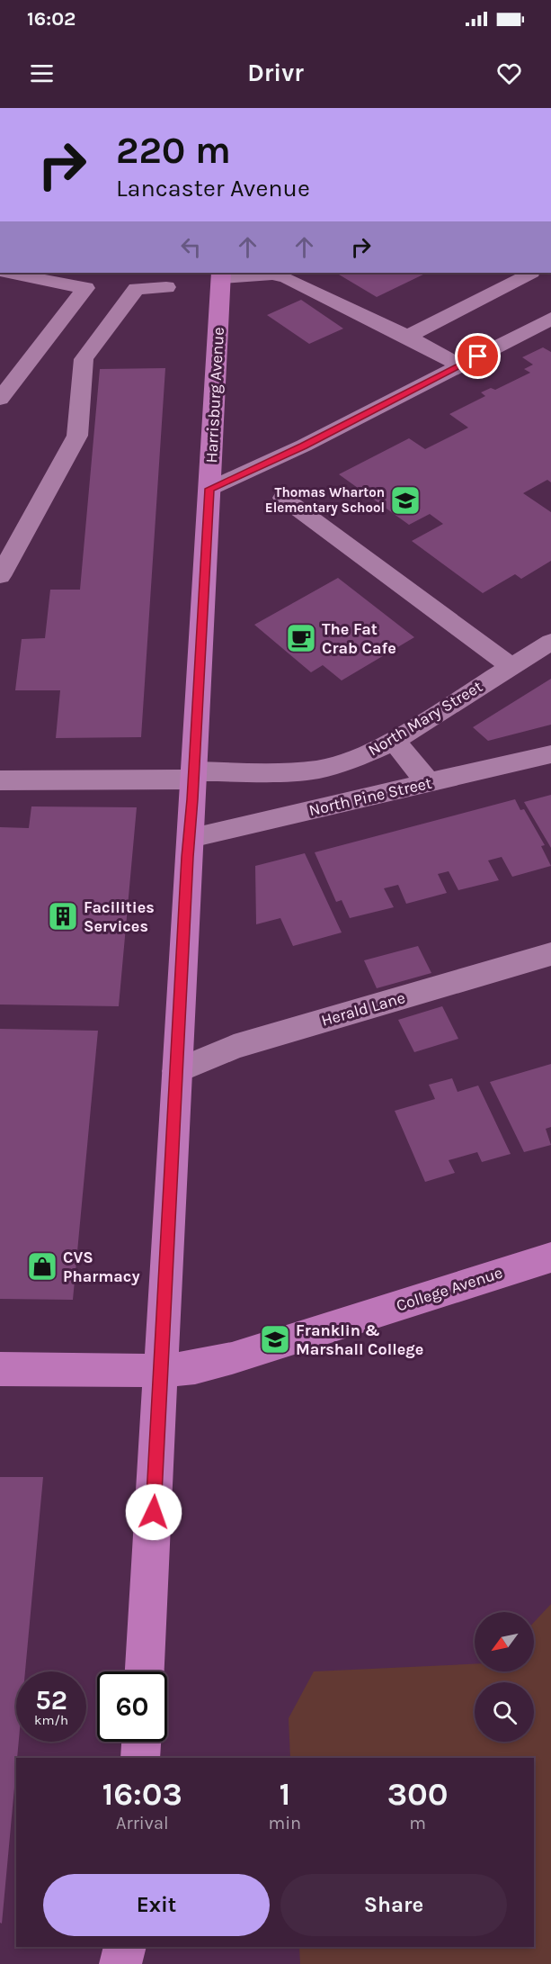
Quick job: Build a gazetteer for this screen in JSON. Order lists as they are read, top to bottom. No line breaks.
{"streets":{"main road":["Harrisburg Avenue","College Avenue"],"street":["North Mary Street","North Pine Street","Herald Lane"]},"crossings":[["Harrisburg Avenue","North Mary Street"],["Harrisburg Avenue","North Pine Street"],["Harrisburg Avenue","Herald Lane"],["Harrisburg Avenue","College Avenue"]],"places":{"school or university":["Thomas Wharton Elementary School","Franklin & Marshall College"],"cafe":["The Fat Crab Cafe"],"building":["Facilities Services"],"shop":["CVS Pharmacy"]},"north":"bottom left","page":{"status":"16:02","header":"Drivr","turn":["220 m","Lancaster Avenue"],"speed":"52 km/h","limit":"60","eta":["16:03","Arrival","1","min","300","m"],"buttons":["Exit","Share"]}}
